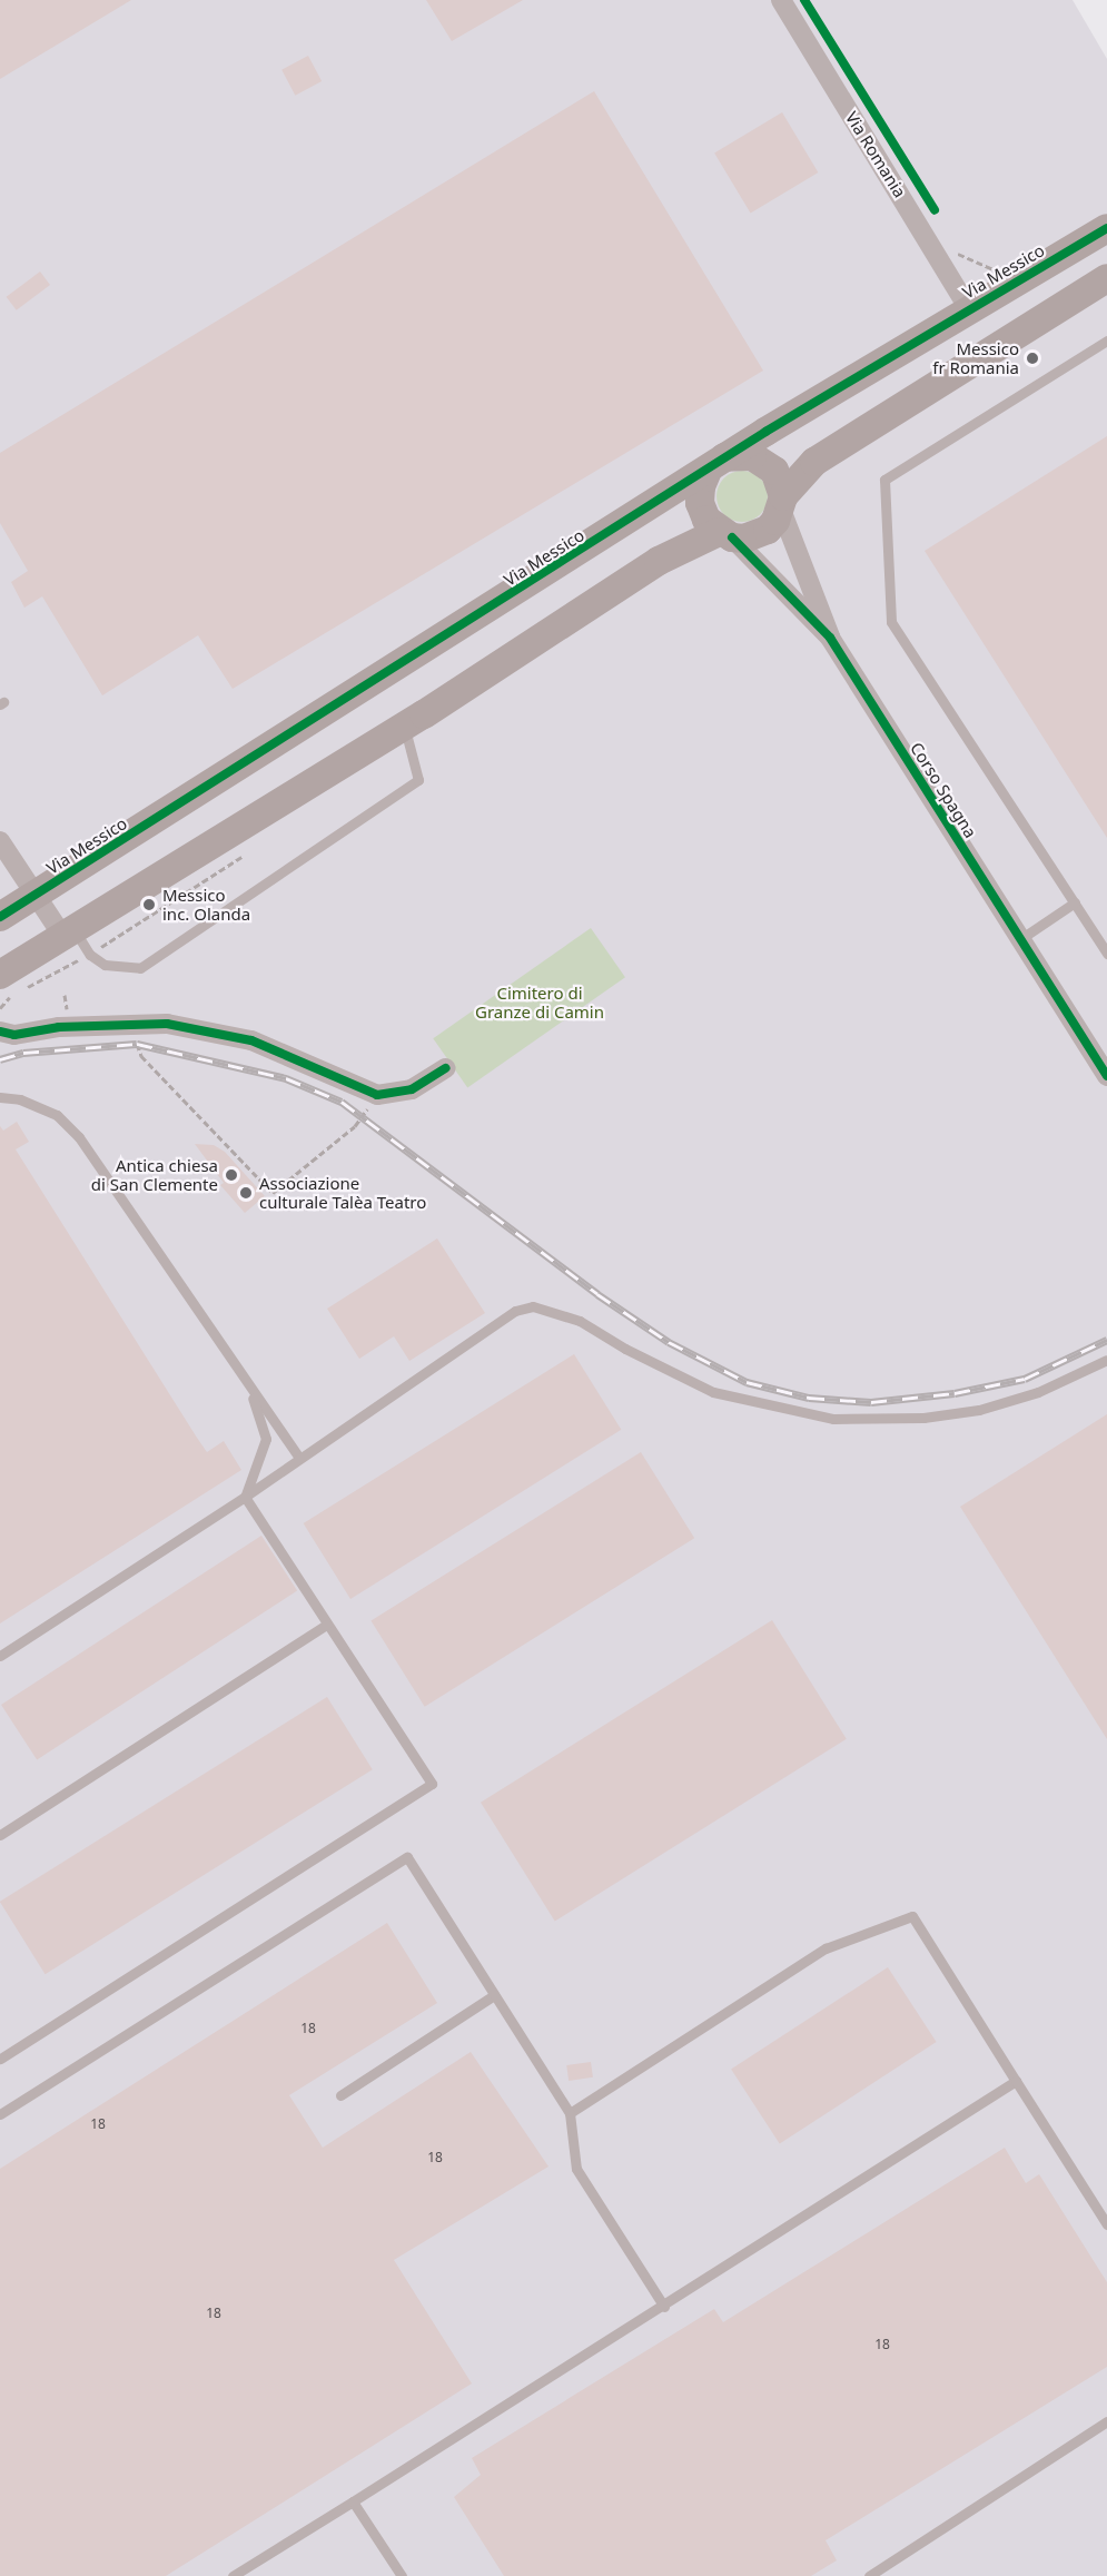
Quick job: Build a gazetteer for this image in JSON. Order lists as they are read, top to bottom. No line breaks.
{"streets":{"street":["Via Romania","Via Messico","Corso Spagna"]},"crossings":[["Via Romania","Via Messico"],["Via Messico","Corso Spagna"]],"parks":["Cimitero di Granze di Camin"],"places":["Messico fr Romania","Messico inc. Olanda","Antica chiesa di San Clemente","Associazione culturale Talèa Teatro"],"house_numbers":["18","18","18","18","18"]}
